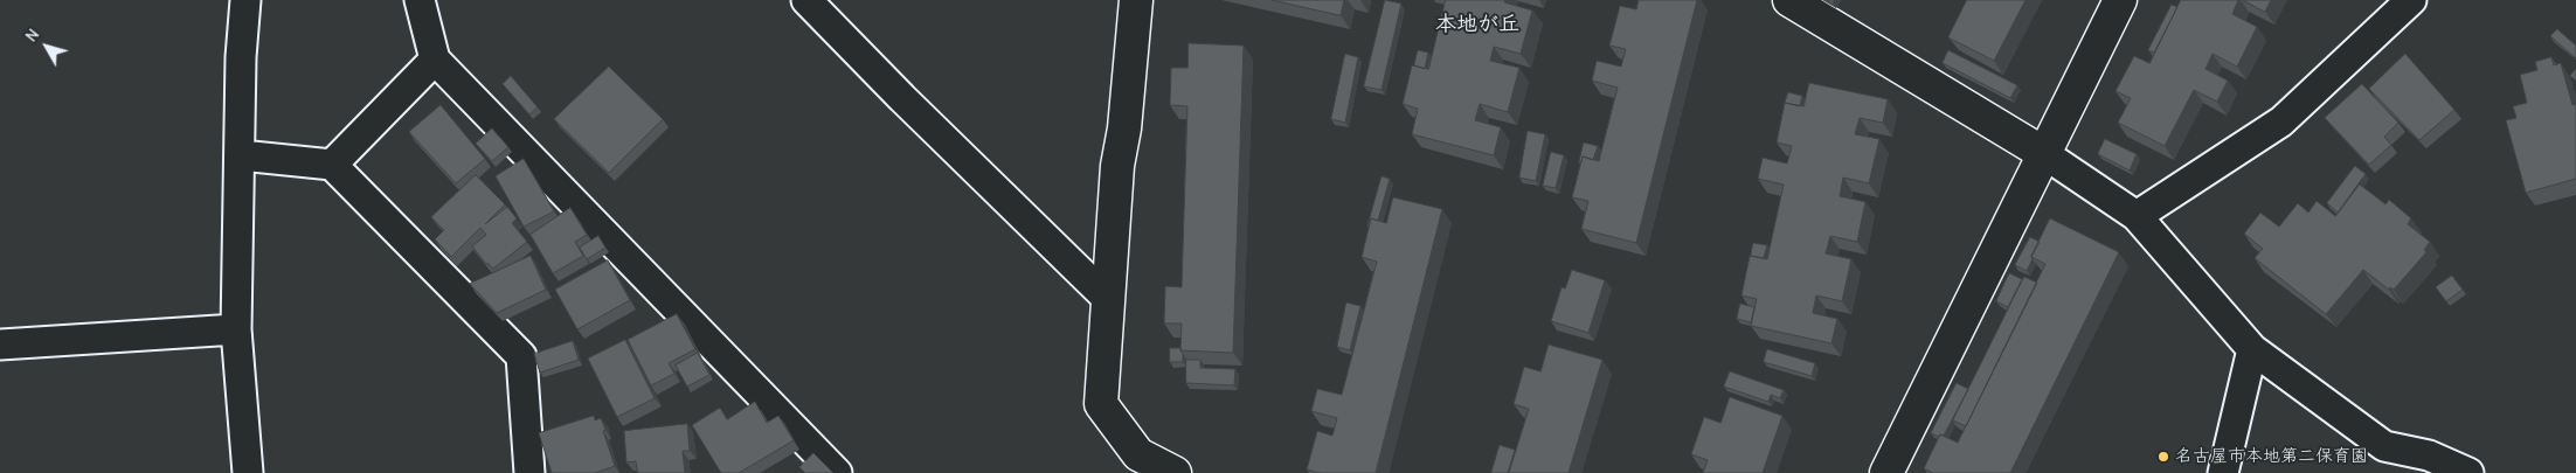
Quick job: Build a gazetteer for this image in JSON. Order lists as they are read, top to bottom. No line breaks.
{"districts":["本地が丘"],"places":["名古屋市本地第二保育園"],"north":"top left"}
